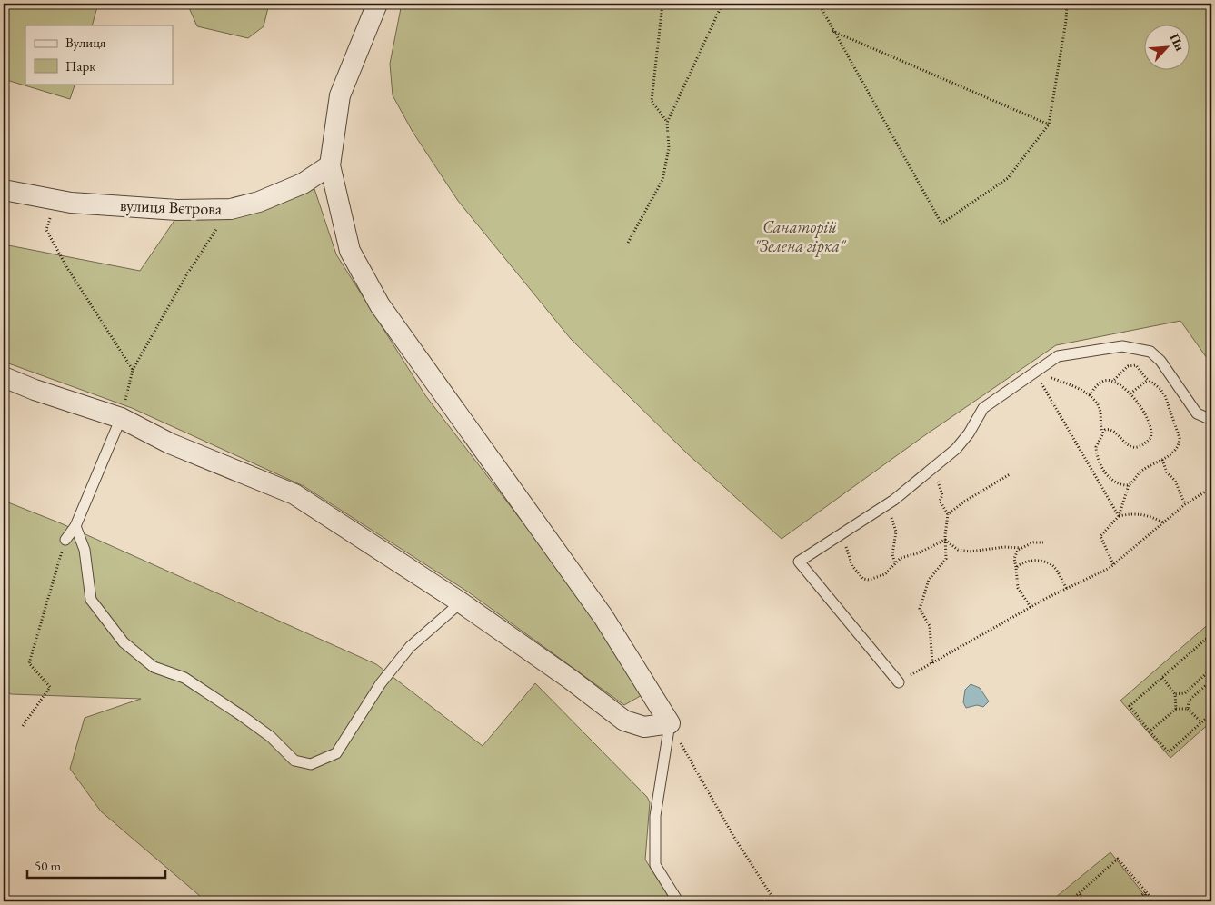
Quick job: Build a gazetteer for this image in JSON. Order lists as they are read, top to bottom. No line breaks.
{"streets":{"street":["вулиця Вєтрова"]},"parks":["Санаторій \"Зелена гірка\""],"legend":["Вулиця","Парк"],"scale_bar":"50 m","north":"top right"}
